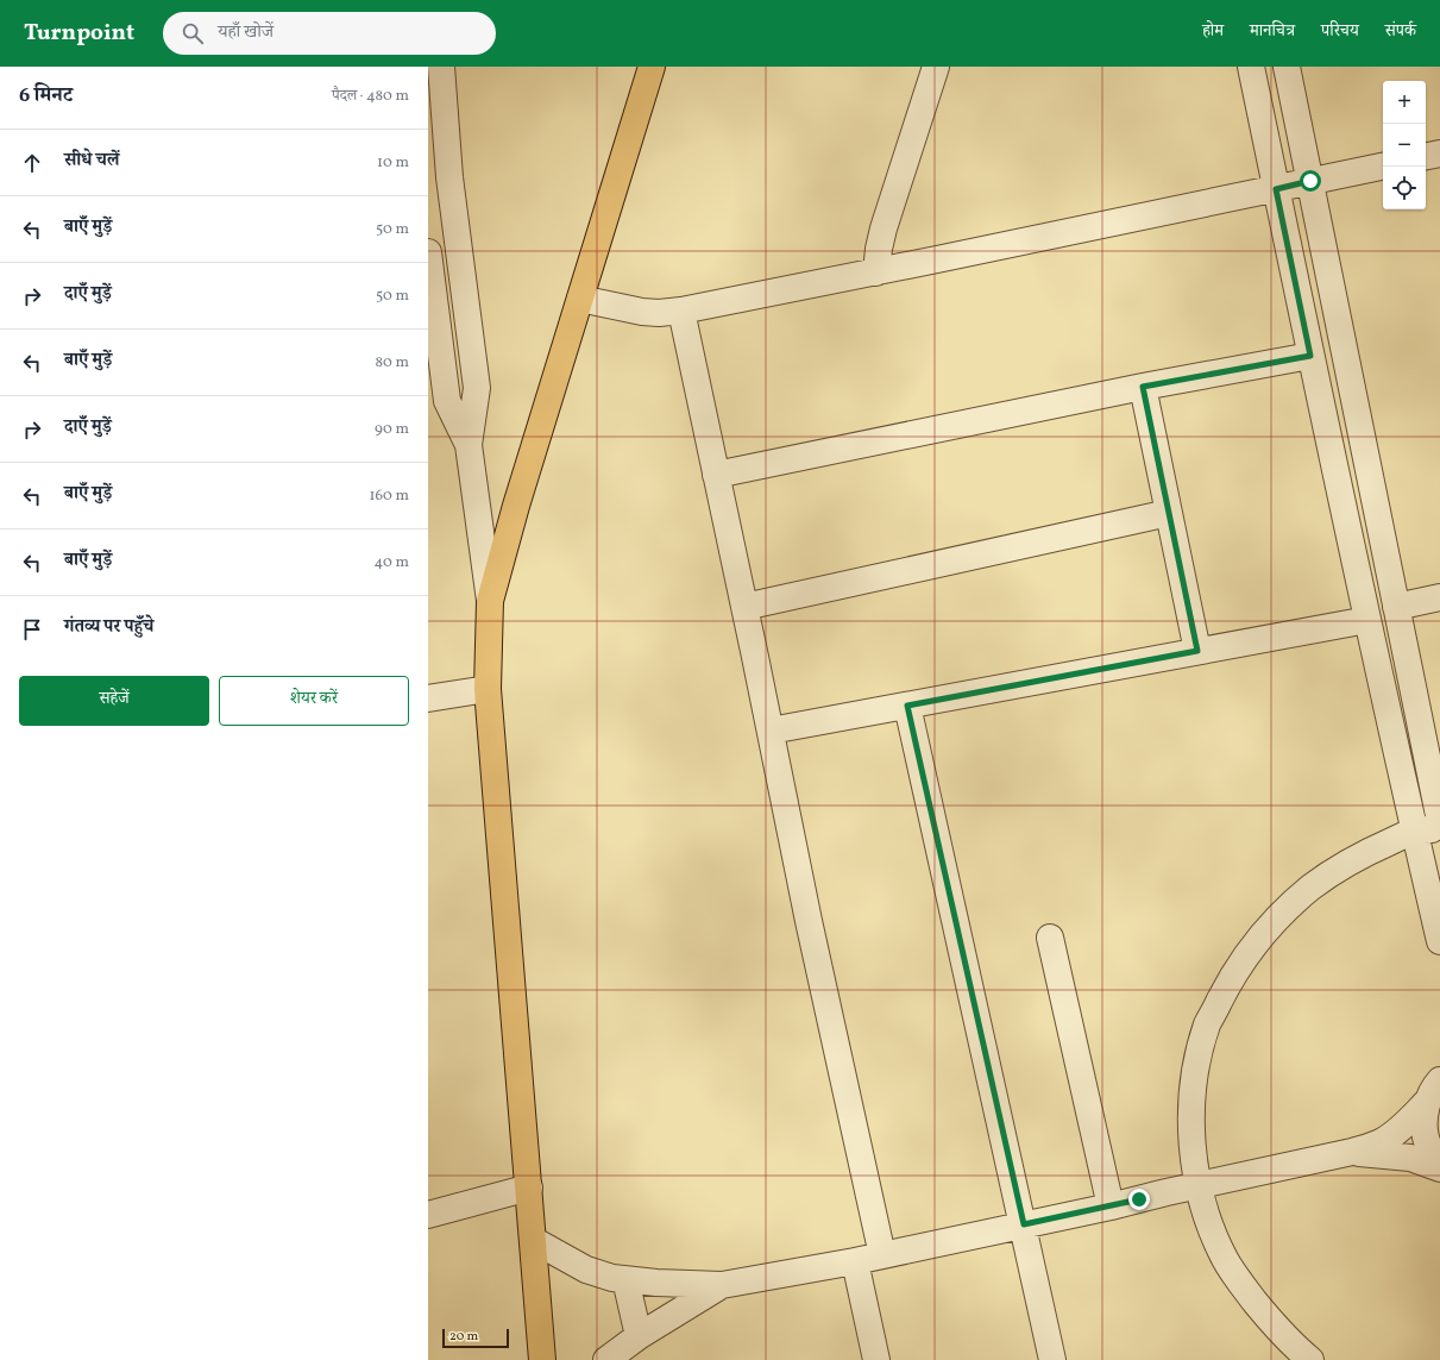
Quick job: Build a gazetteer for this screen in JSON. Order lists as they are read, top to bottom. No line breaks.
{"scale_bar":"20 m","page":{"header":"Turnpoint","search":"यहाँ खोजें","nav":["होम","मानचित्र","परिचय","संपर्क"],"heading":["6 मिनट","पैदल · 480 m"],"map_buttons":["+","−"],"list":[["सीधे चलें","10 m"],["बाएँ मुड़ें","50 m"],["दाएँ मुड़ें","50 m"],["बाएँ मुड़ें","80 m"],["दाएँ मुड़ें","90 m"],["बाएँ मुड़ें","160 m"],["बाएँ मुड़ें","40 m"],"गंतव्य पर पहुँचे"],"buttons":["सहेजें","शेयर करें"],"scale":"20 m"}}
